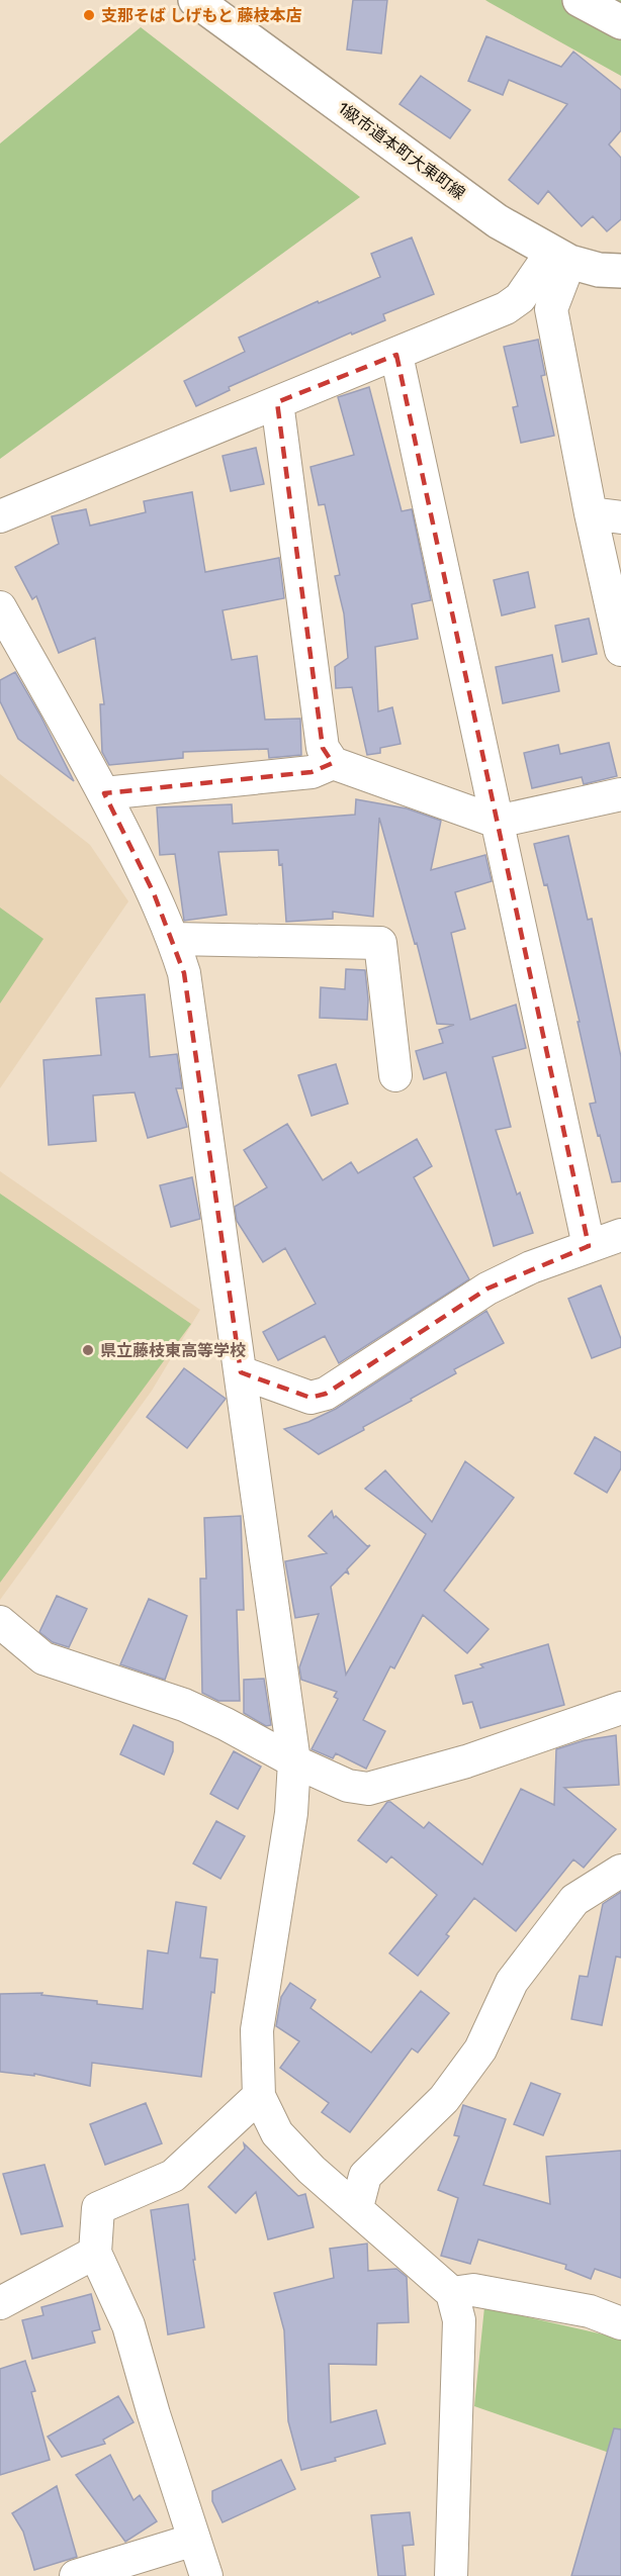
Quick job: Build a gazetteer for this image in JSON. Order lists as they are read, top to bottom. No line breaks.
{"streets":{"street":["1級市道本町大東町線"]},"places":["支那そば しげもと 藤枝本店","県立藤枝東高等学校"]}
